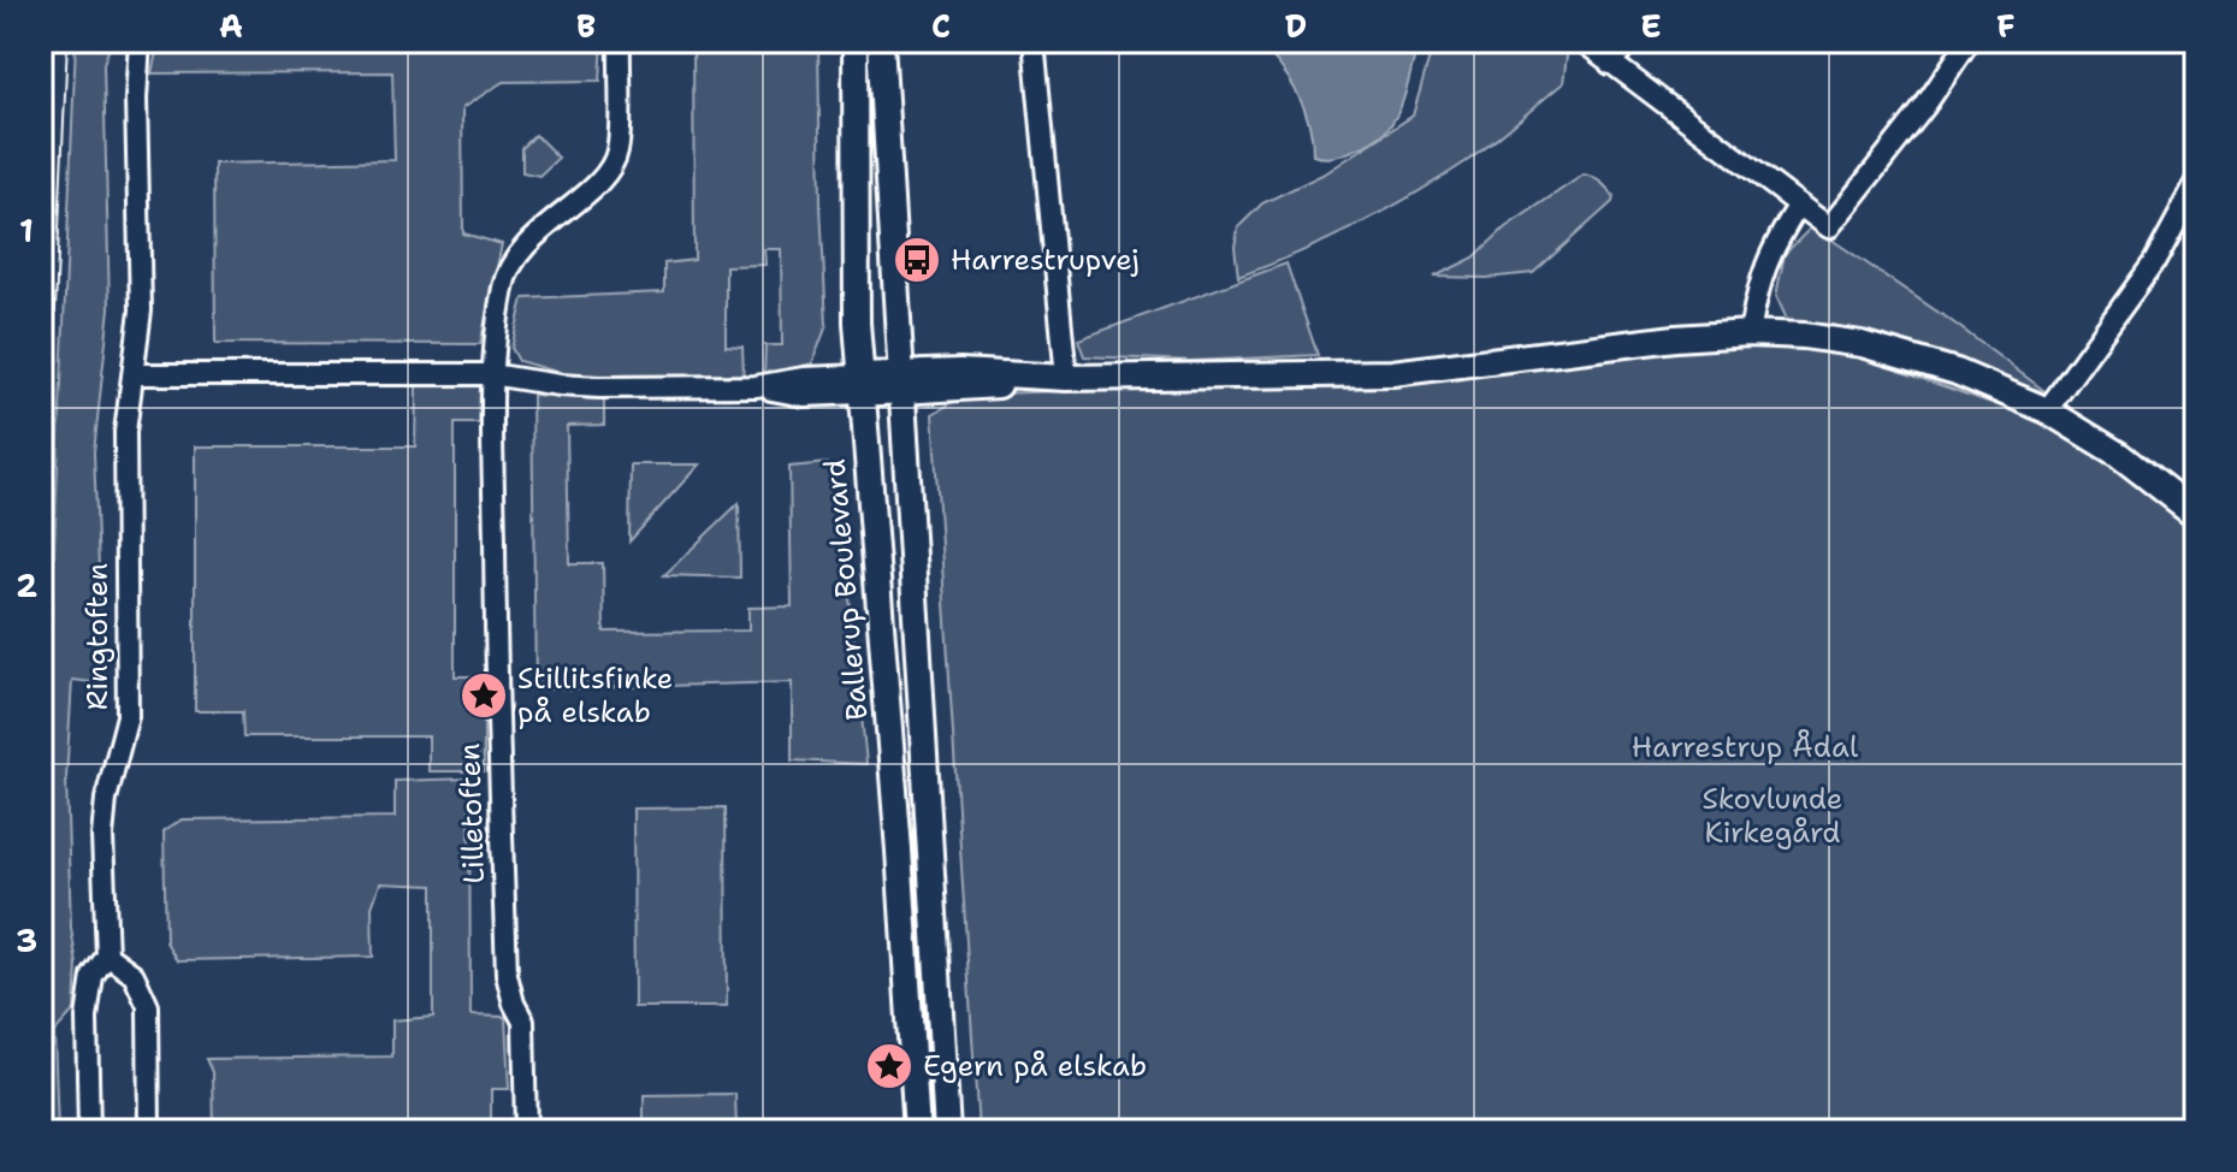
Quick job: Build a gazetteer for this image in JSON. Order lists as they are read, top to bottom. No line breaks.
{"streets":{"street":["Ballerup Boulevard","Ringtoften","Lilletoften"]},"parks":["Harrestrup Ådal","Skovlunde Kirkegård"],"places":{"bus stop":["Harrestrupvej"],"place":["Stillitsfinke på elskab","Egern på elskab"]},"grid":{"columns":["A","B","C","D","E","F"],"rows":["1","2","3"]}}
